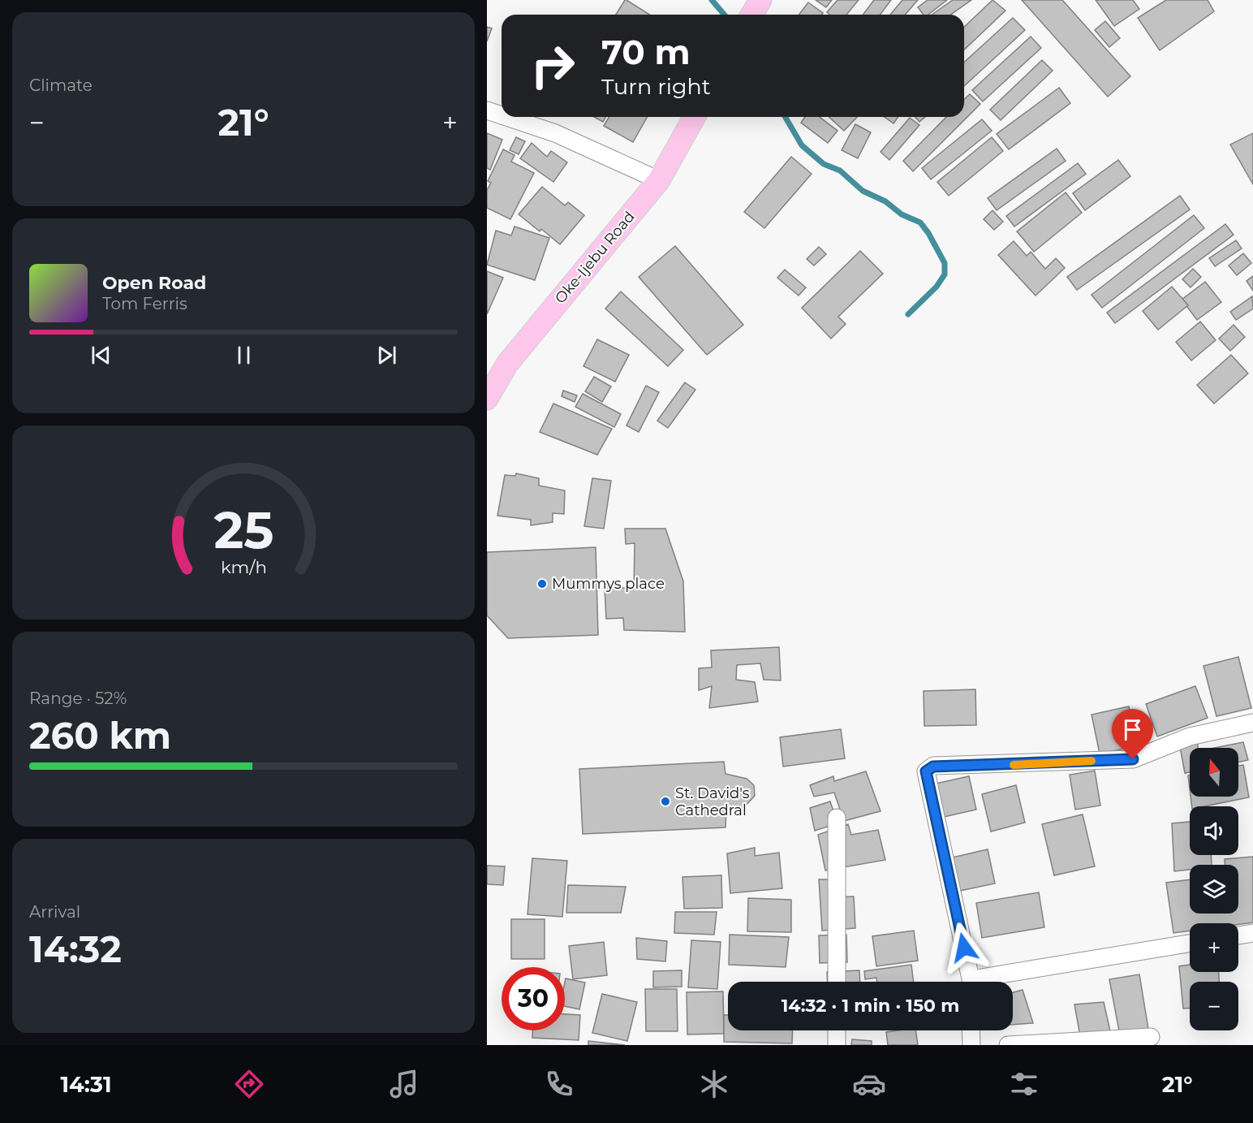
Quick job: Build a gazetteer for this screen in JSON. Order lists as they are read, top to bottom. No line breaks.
{"streets":{"main road":["Oke-Ijebu Road"]},"places":["Mummys place","St. David's Cathedral"],"north":"top","page":{"tile":["Climate",["Range · 52%","260 km"],["Arrival","14:32"]],"turn":["70 m","Turn right"],"heat":["−","21°","+"],"song":["Open Road","Tom Ferris"],"map_buttons":["+","−"],"limit":"30","trip":"14:32 · 1 min · 150 m","tabs":["14:31","21°"],"gauge":["25","km/h"]}}
